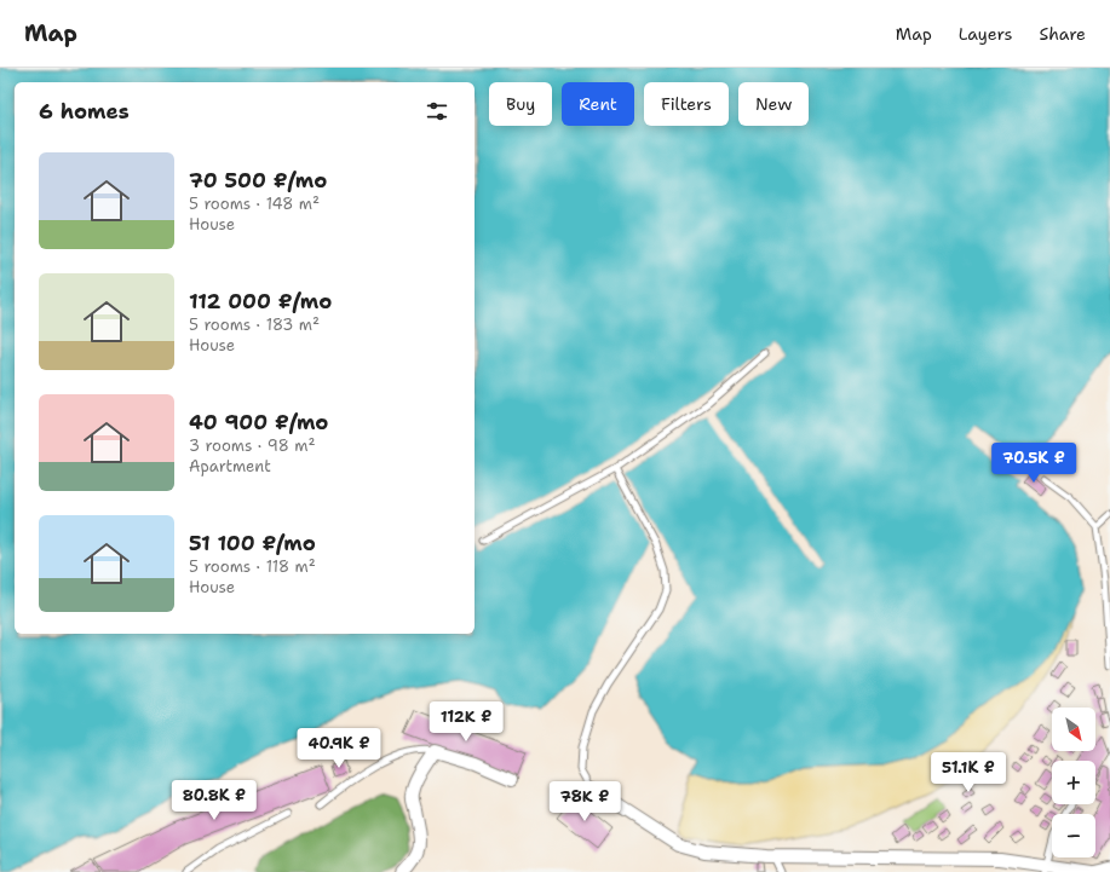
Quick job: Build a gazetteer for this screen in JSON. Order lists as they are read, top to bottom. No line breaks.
{"north":"bottom right","page":{"header":"Map","nav":["Map","Layers","Share"],"chip":["Buy","Rent","Filters","New"],"heading":"6 homes","list":[{"name":"70 500 ₽/mo","note":"5 rooms · 148 m² · House"},{"name":"112 000 ₽/mo","note":"5 rooms · 183 m² · House"},{"name":"40 900 ₽/mo","note":"3 rooms · 98 m² · Apartment"},{"name":"51 100 ₽/mo","note":"5 rooms · 118 m² · House"}],"price":["70.5K ₽","112K ₽","40.9K ₽","51.1K ₽","80.8K ₽","78K ₽"],"map_buttons":["+","−"]}}
